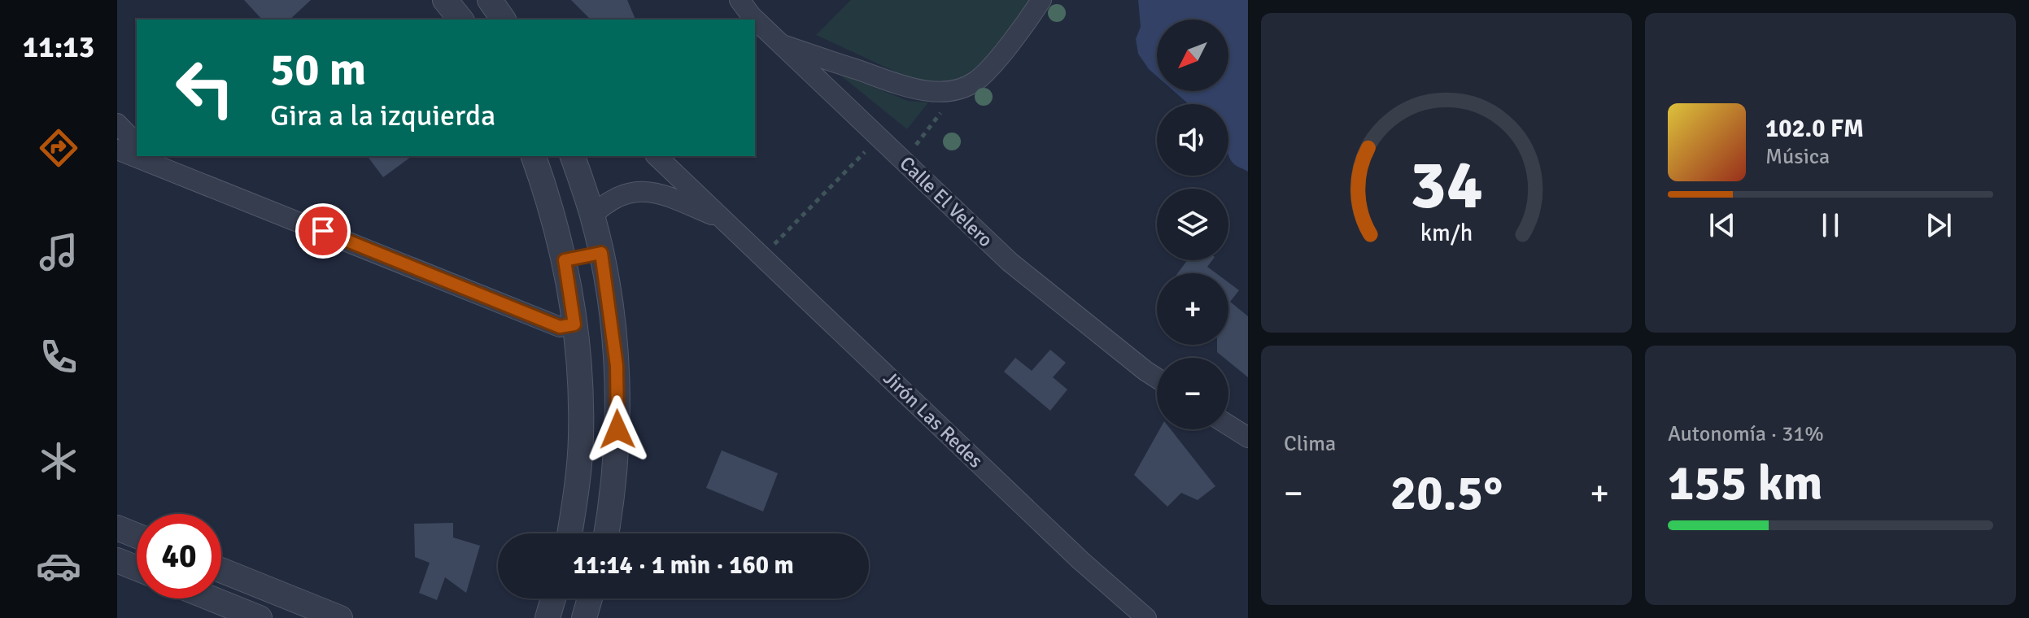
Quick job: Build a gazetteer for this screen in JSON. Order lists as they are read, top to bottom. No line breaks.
{"streets":{"street":["Calle El Velero","Jirón Las Redes"]},"north":"bottom left","page":{"tabs":"11:13","map_buttons":["+","−"],"turn":["50 m","Gira a la izquierda"],"song":["102.0 FM","Música"],"tile":["Clima",["Autonomía · 31%","155 km"]],"heat":["−","20.5°","+"],"limit":"40","trip":"11:14 · 1 min · 160 m","gauge":["34","km/h"]}}
